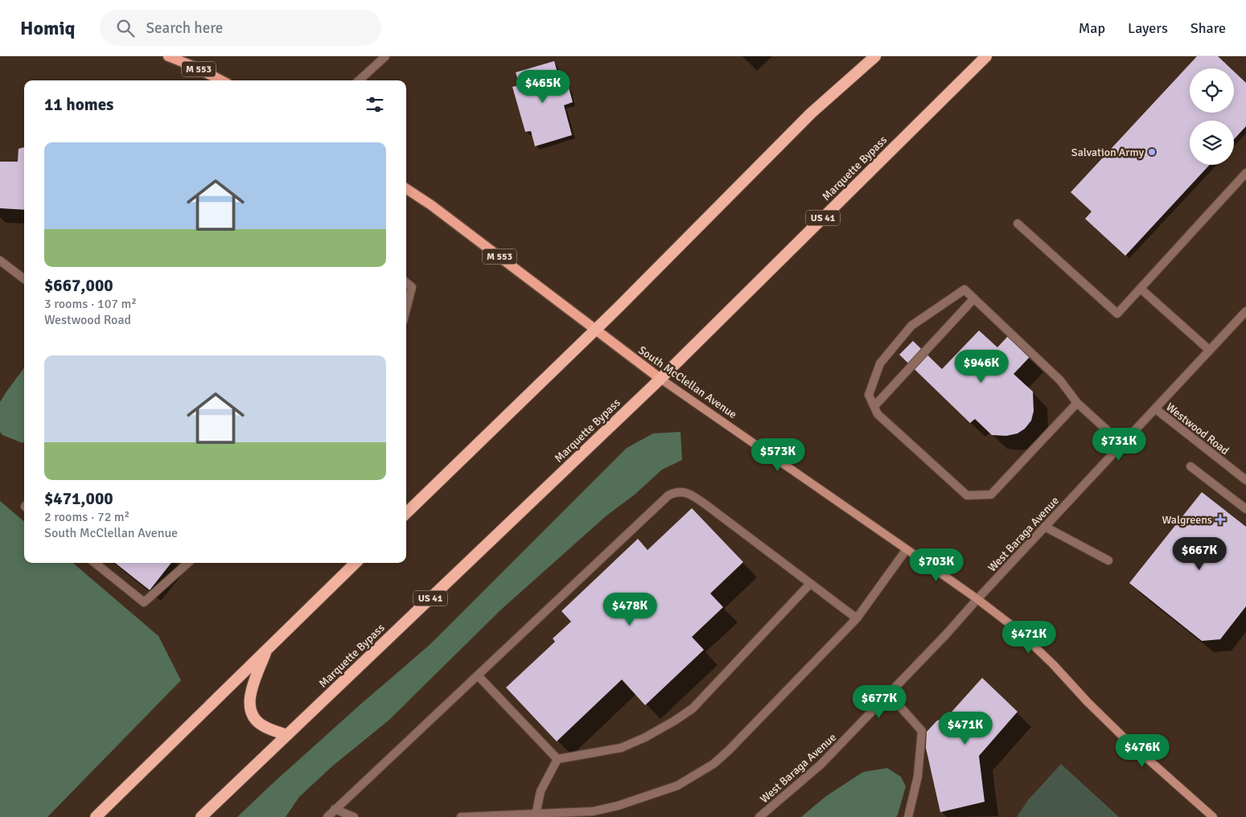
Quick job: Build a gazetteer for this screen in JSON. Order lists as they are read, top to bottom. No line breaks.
{"streets":{"highway":["Marquette Bypass","US 41"],"main road":["M 553","South McClellan Avenue"],"street":["Westwood Road","West Baraga Avenue"]},"crossings":[["Marquette Bypass","South McClellan Avenue"],["South McClellan Avenue","West Baraga Avenue"],["Westwood Road","West Baraga Avenue"]],"places":{"other":["Salvation Army"],"health":["Walgreens"]},"page":{"header":"Homiq","search":"Search here","nav":["Map","Layers","Share"],"price":["$465K","$946K","$731K","$573K","$667K","$703K","$478K","$471K","$677K","$471K","$476K"],"heading":"11 homes","list":[{"name":"$667,000","note":"3 rooms · 107 m² · Westwood Road"},{"name":"$471,000","note":"2 rooms · 72 m² · South McClellan Avenue"}]}}
